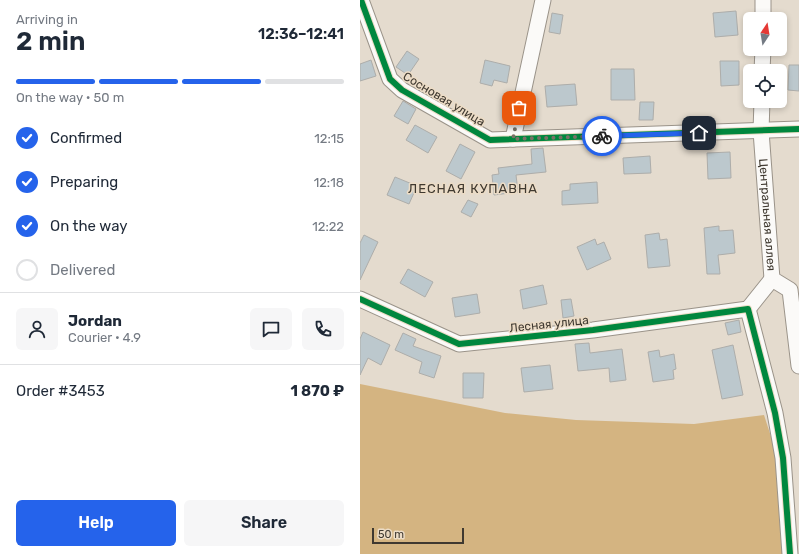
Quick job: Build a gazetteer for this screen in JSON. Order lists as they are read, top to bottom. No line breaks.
{"streets":{"street":["Сосновая улица","Центральная аллея","Лесная улица"]},"crossings":[["Сосновая улица","Центральная аллея"]],"districts":["ЛЕСНАЯ КУПАВНА"],"scale_bar":"50 m","north":"top","page":{"heading":["2 min","Arriving in","12:36–12:41"],"panel":["Jordan","Courier · 4.9","Order #3453","1 870 ₽"],"bar":"On the way · 50 m","list":[["Confirmed","12:15"],["Preparing","12:18"],["On the way","12:22"],"Delivered"],"buttons":["Help","Share"],"scale":"50 m"}}
